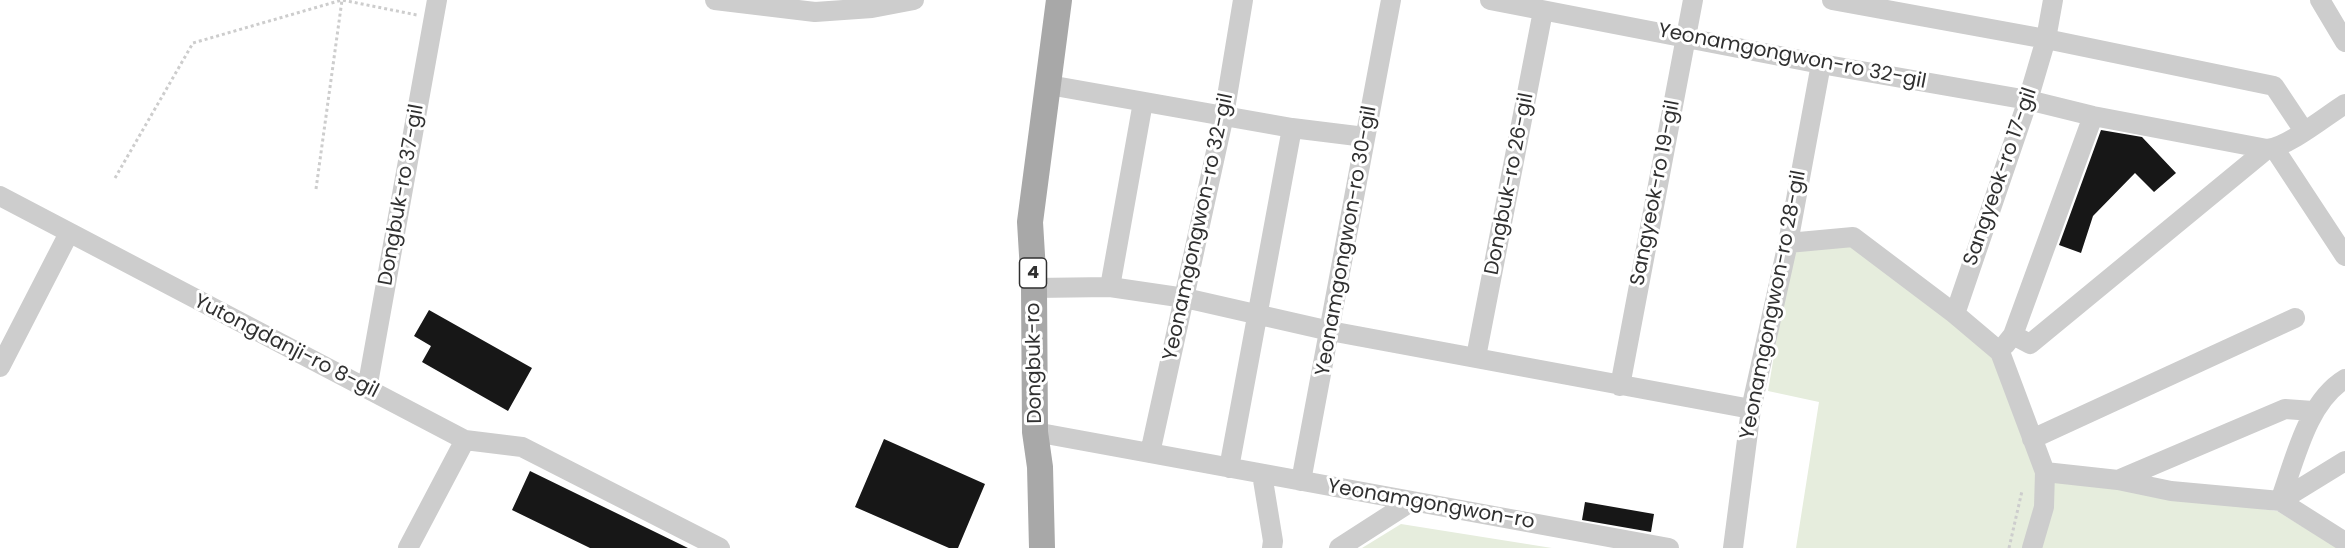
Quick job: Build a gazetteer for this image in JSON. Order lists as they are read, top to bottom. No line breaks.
{"streets":{"main road":["4","Dongbuk-ro"],"street":["Yeonamgongwon-ro 32-gil","Sangyeok-ro 17-gil","Dongbuk-ro 26-gil","Sangyeok-ro 19-gil","Dongbuk-ro 37-gil","Yeonamgongwon-ro 30-gil","Yeonamgongwon-ro 28-gil","Yutongdanji-ro 8-gil","Yeonamgongwon-ro"]},"crossings":[["Yeonamgongwon-ro 32-gil","Sangyeok-ro 17-gil"],["Yeonamgongwon-ro 32-gil","Dongbuk-ro 26-gil"],["Yeonamgongwon-ro 32-gil","Sangyeok-ro 19-gil"],["Yeonamgongwon-ro 32-gil","Yeonamgongwon-ro 28-gil"],["Yeonamgongwon-ro 32-gil","Yeonamgongwon-ro"],["Dongbuk-ro 37-gil","Yutongdanji-ro 8-gil"],["Yeonamgongwon-ro 30-gil","Yeonamgongwon-ro"],["Dongbuk-ro","Yeonamgongwon-ro"]]}
